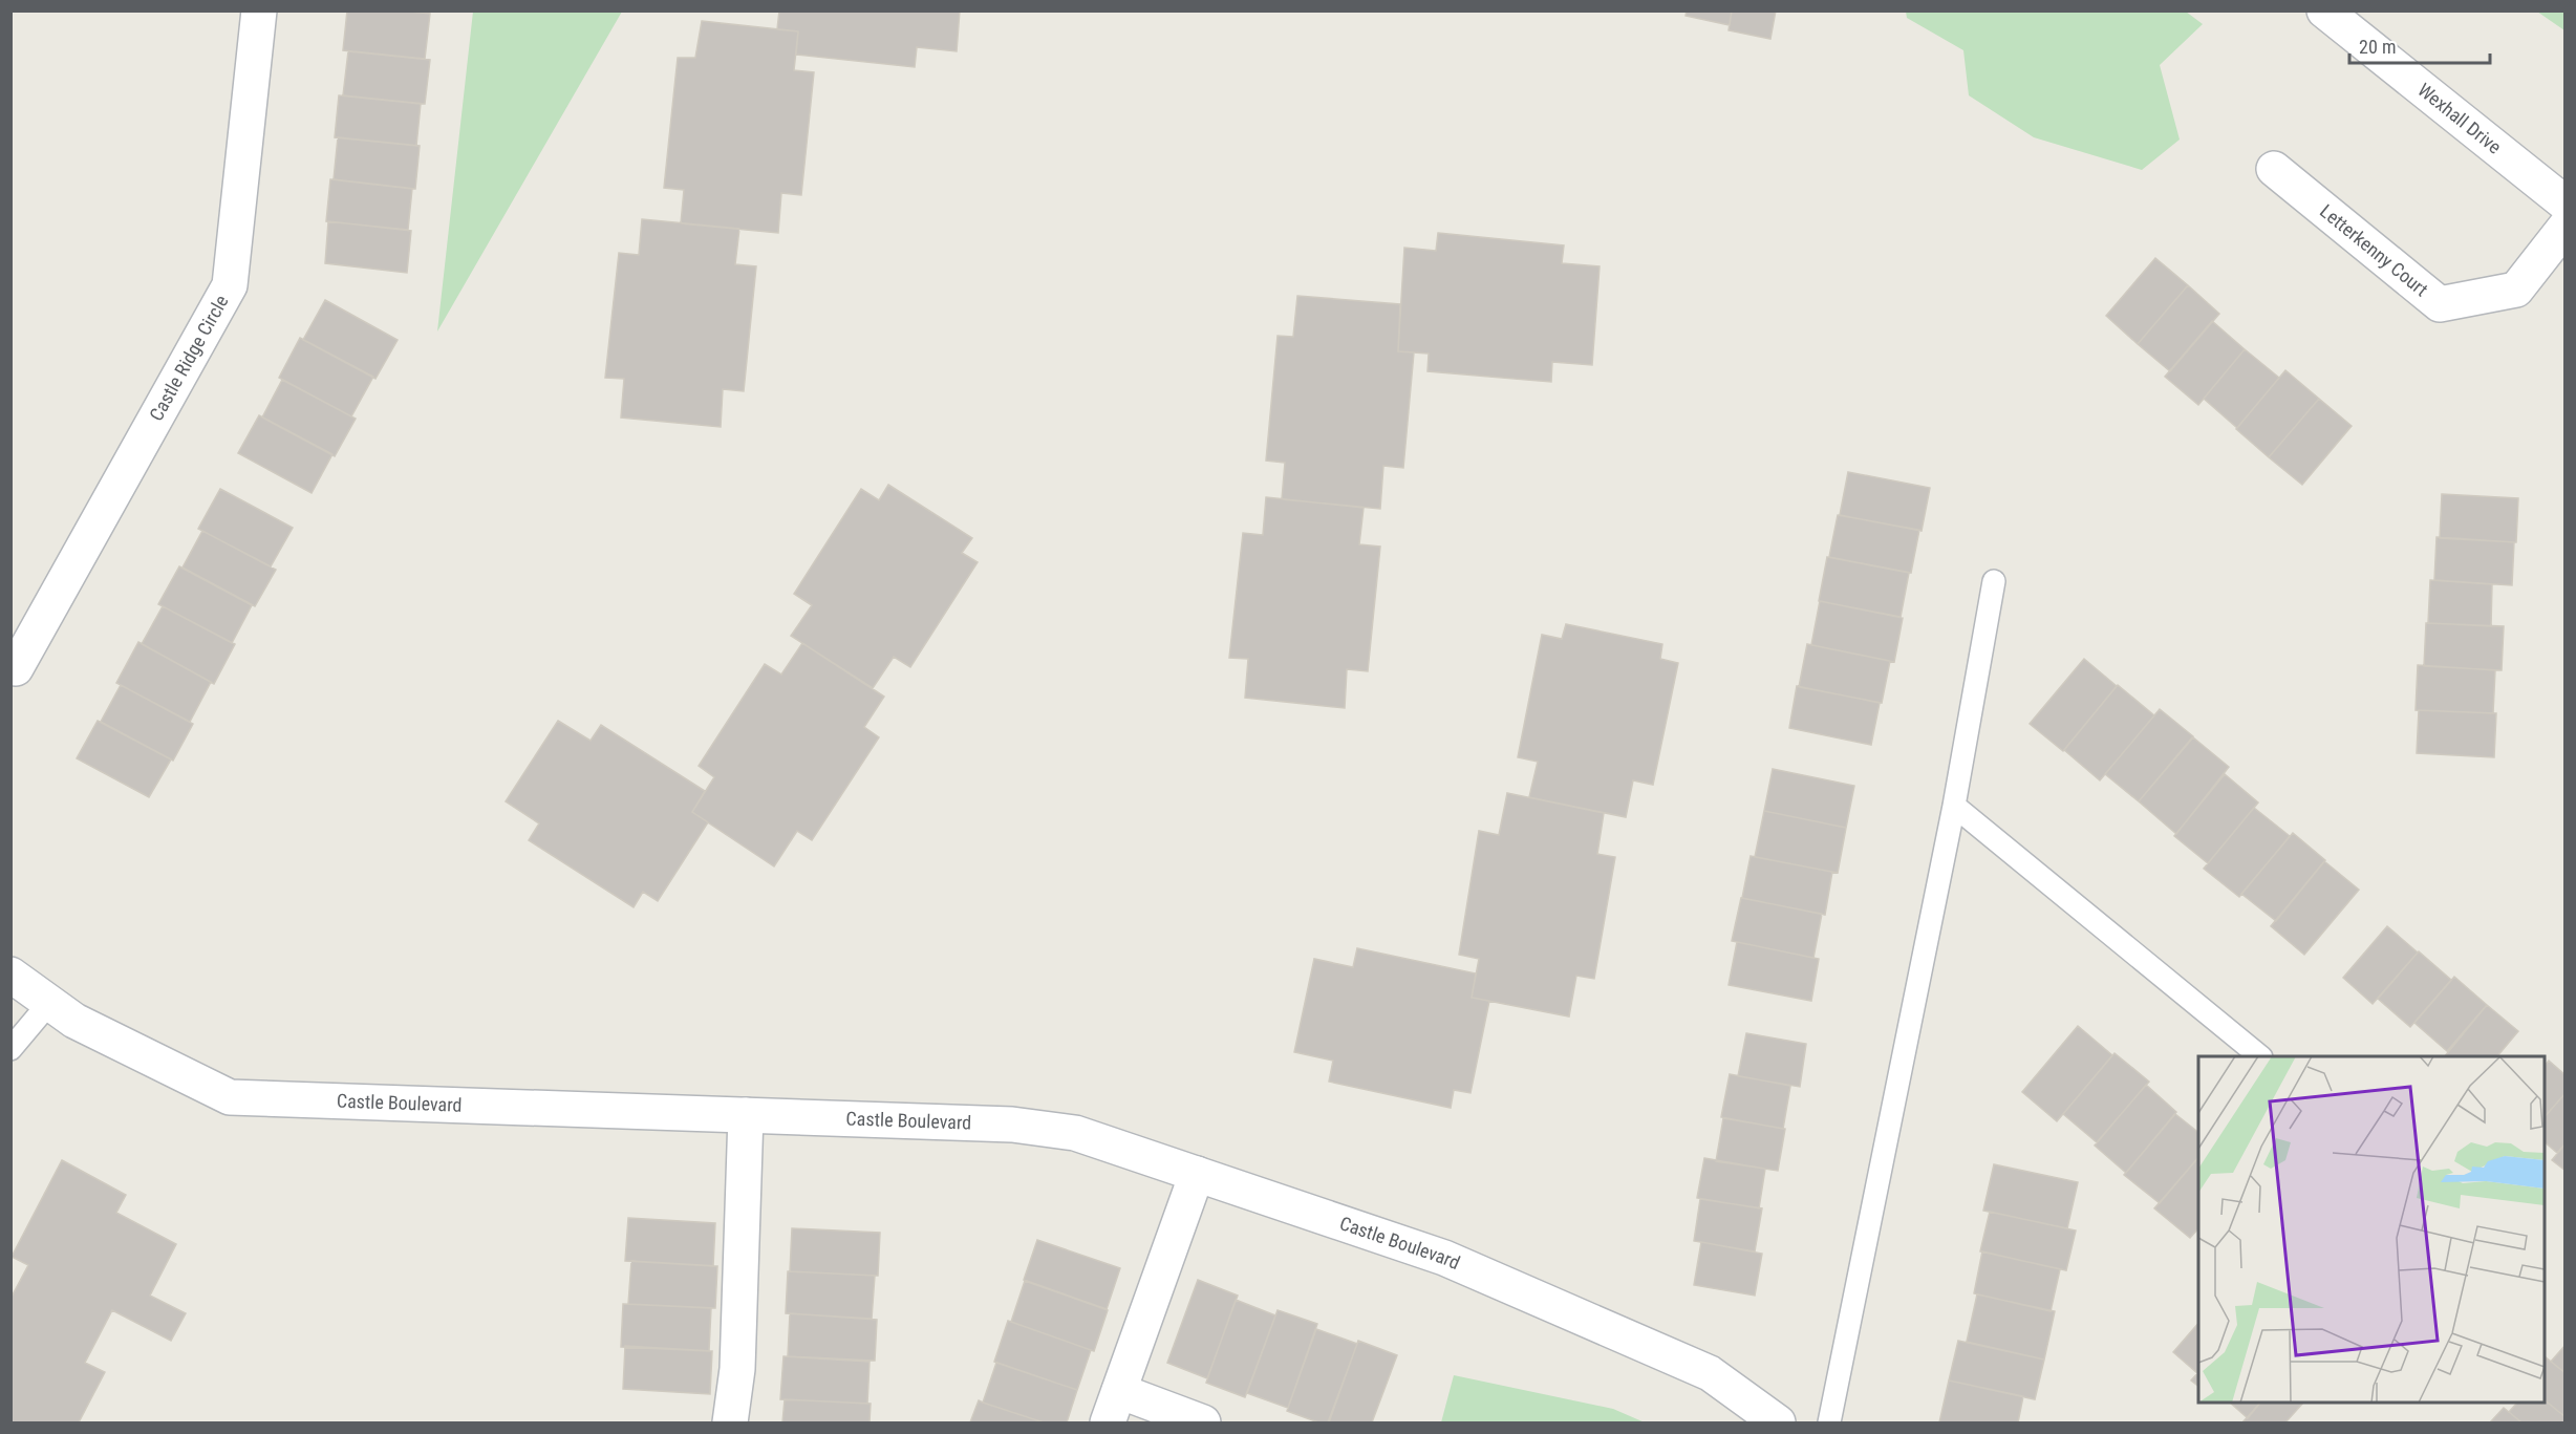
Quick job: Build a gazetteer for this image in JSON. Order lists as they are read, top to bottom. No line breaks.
{"streets":{"street":["Wexhall Drive","Letterkenny Court","Castle Ridge Circle","Castle Boulevard"]},"scale_bar":"20 m"}
